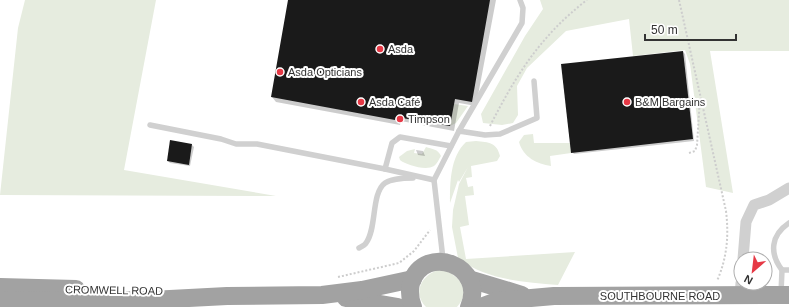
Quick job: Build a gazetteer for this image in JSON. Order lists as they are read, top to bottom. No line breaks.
{"streets":{"highway":["CROMWELL ROAD","SOUTHBOURNE ROAD"]},"places":["Asda","Asda Opticians","Asda Café","B&M Bargains","Timpson"],"scale_bar":"50 m","north":"bottom left"}
